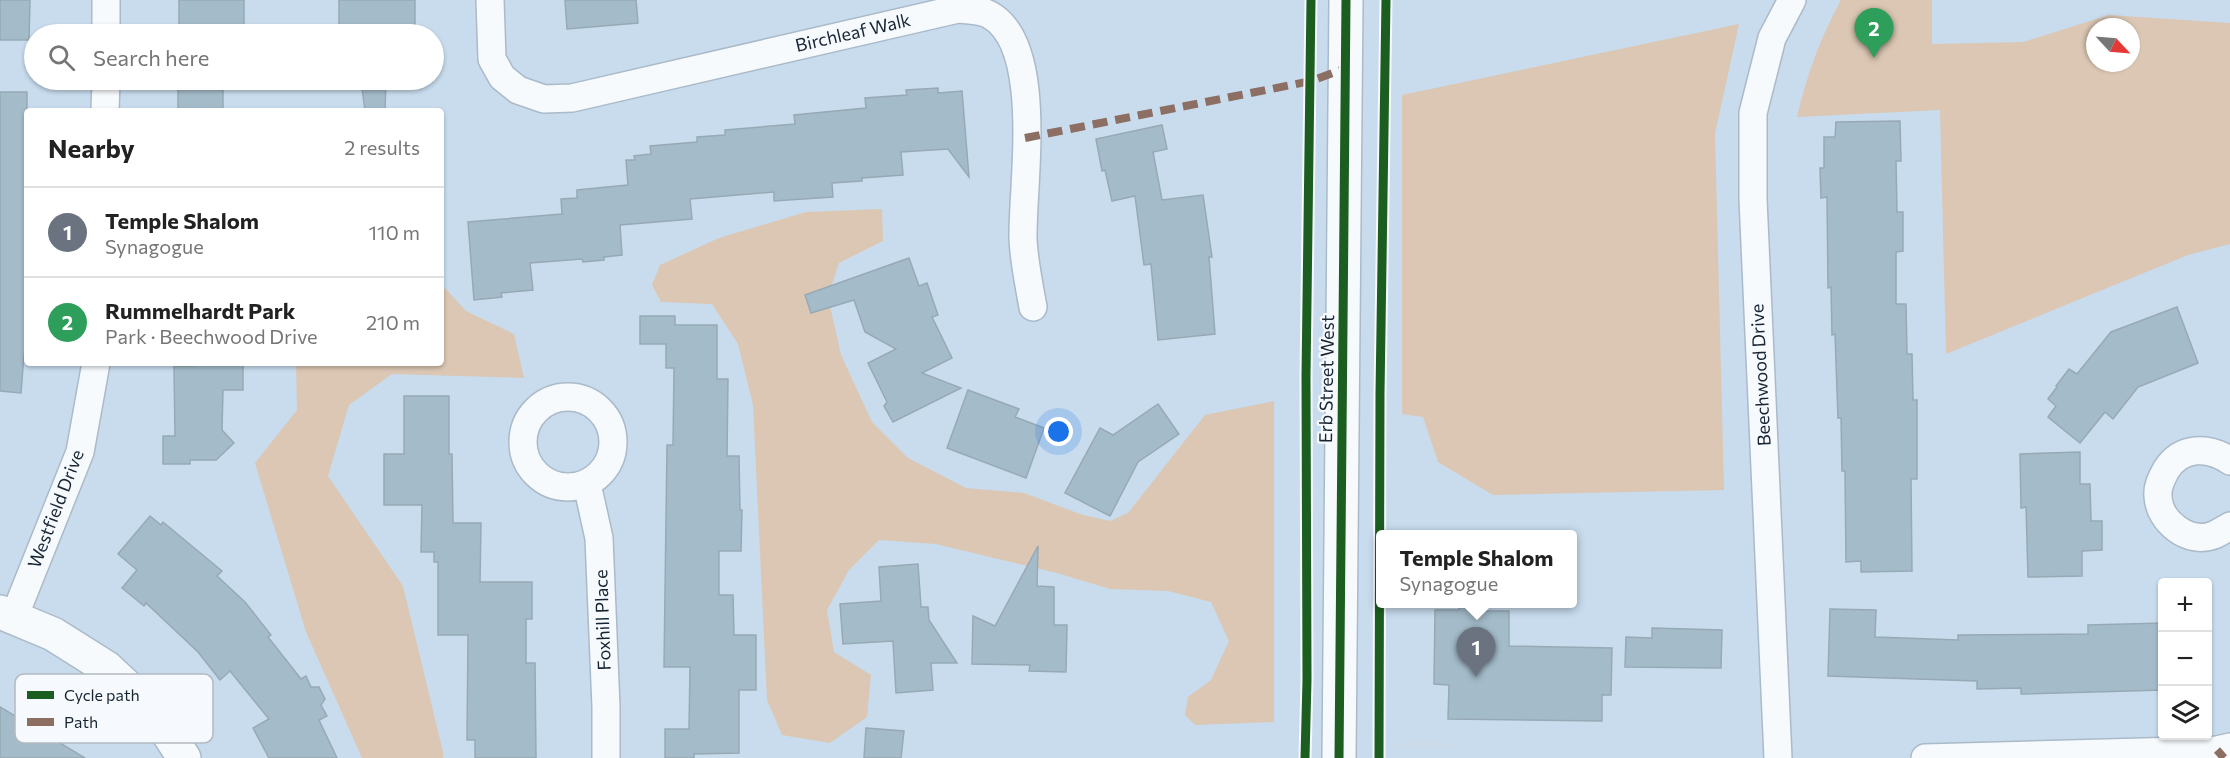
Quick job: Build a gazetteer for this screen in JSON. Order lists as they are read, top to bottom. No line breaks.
{"streets":{"main road":["Erb Street West"],"street":["Birchleaf Walk","Beechwood Drive","Westfield Drive","Foxhill Place"]},"legend":["Cycle path","Path"],"north":"bottom right","page":{"pins":["2","1"],"search":"Search here","heading":["Nearby","2 results"],"list":[{"mark":"1","name":"Temple Shalom","note":"Synagogue","value":"110 m"},{"mark":"2","name":"Rummelhardt Park","note":"Park · Beechwood Drive","value":"210 m"}],"popup":["Temple Shalom","Synagogue"],"map_buttons":["+","−"]}}
